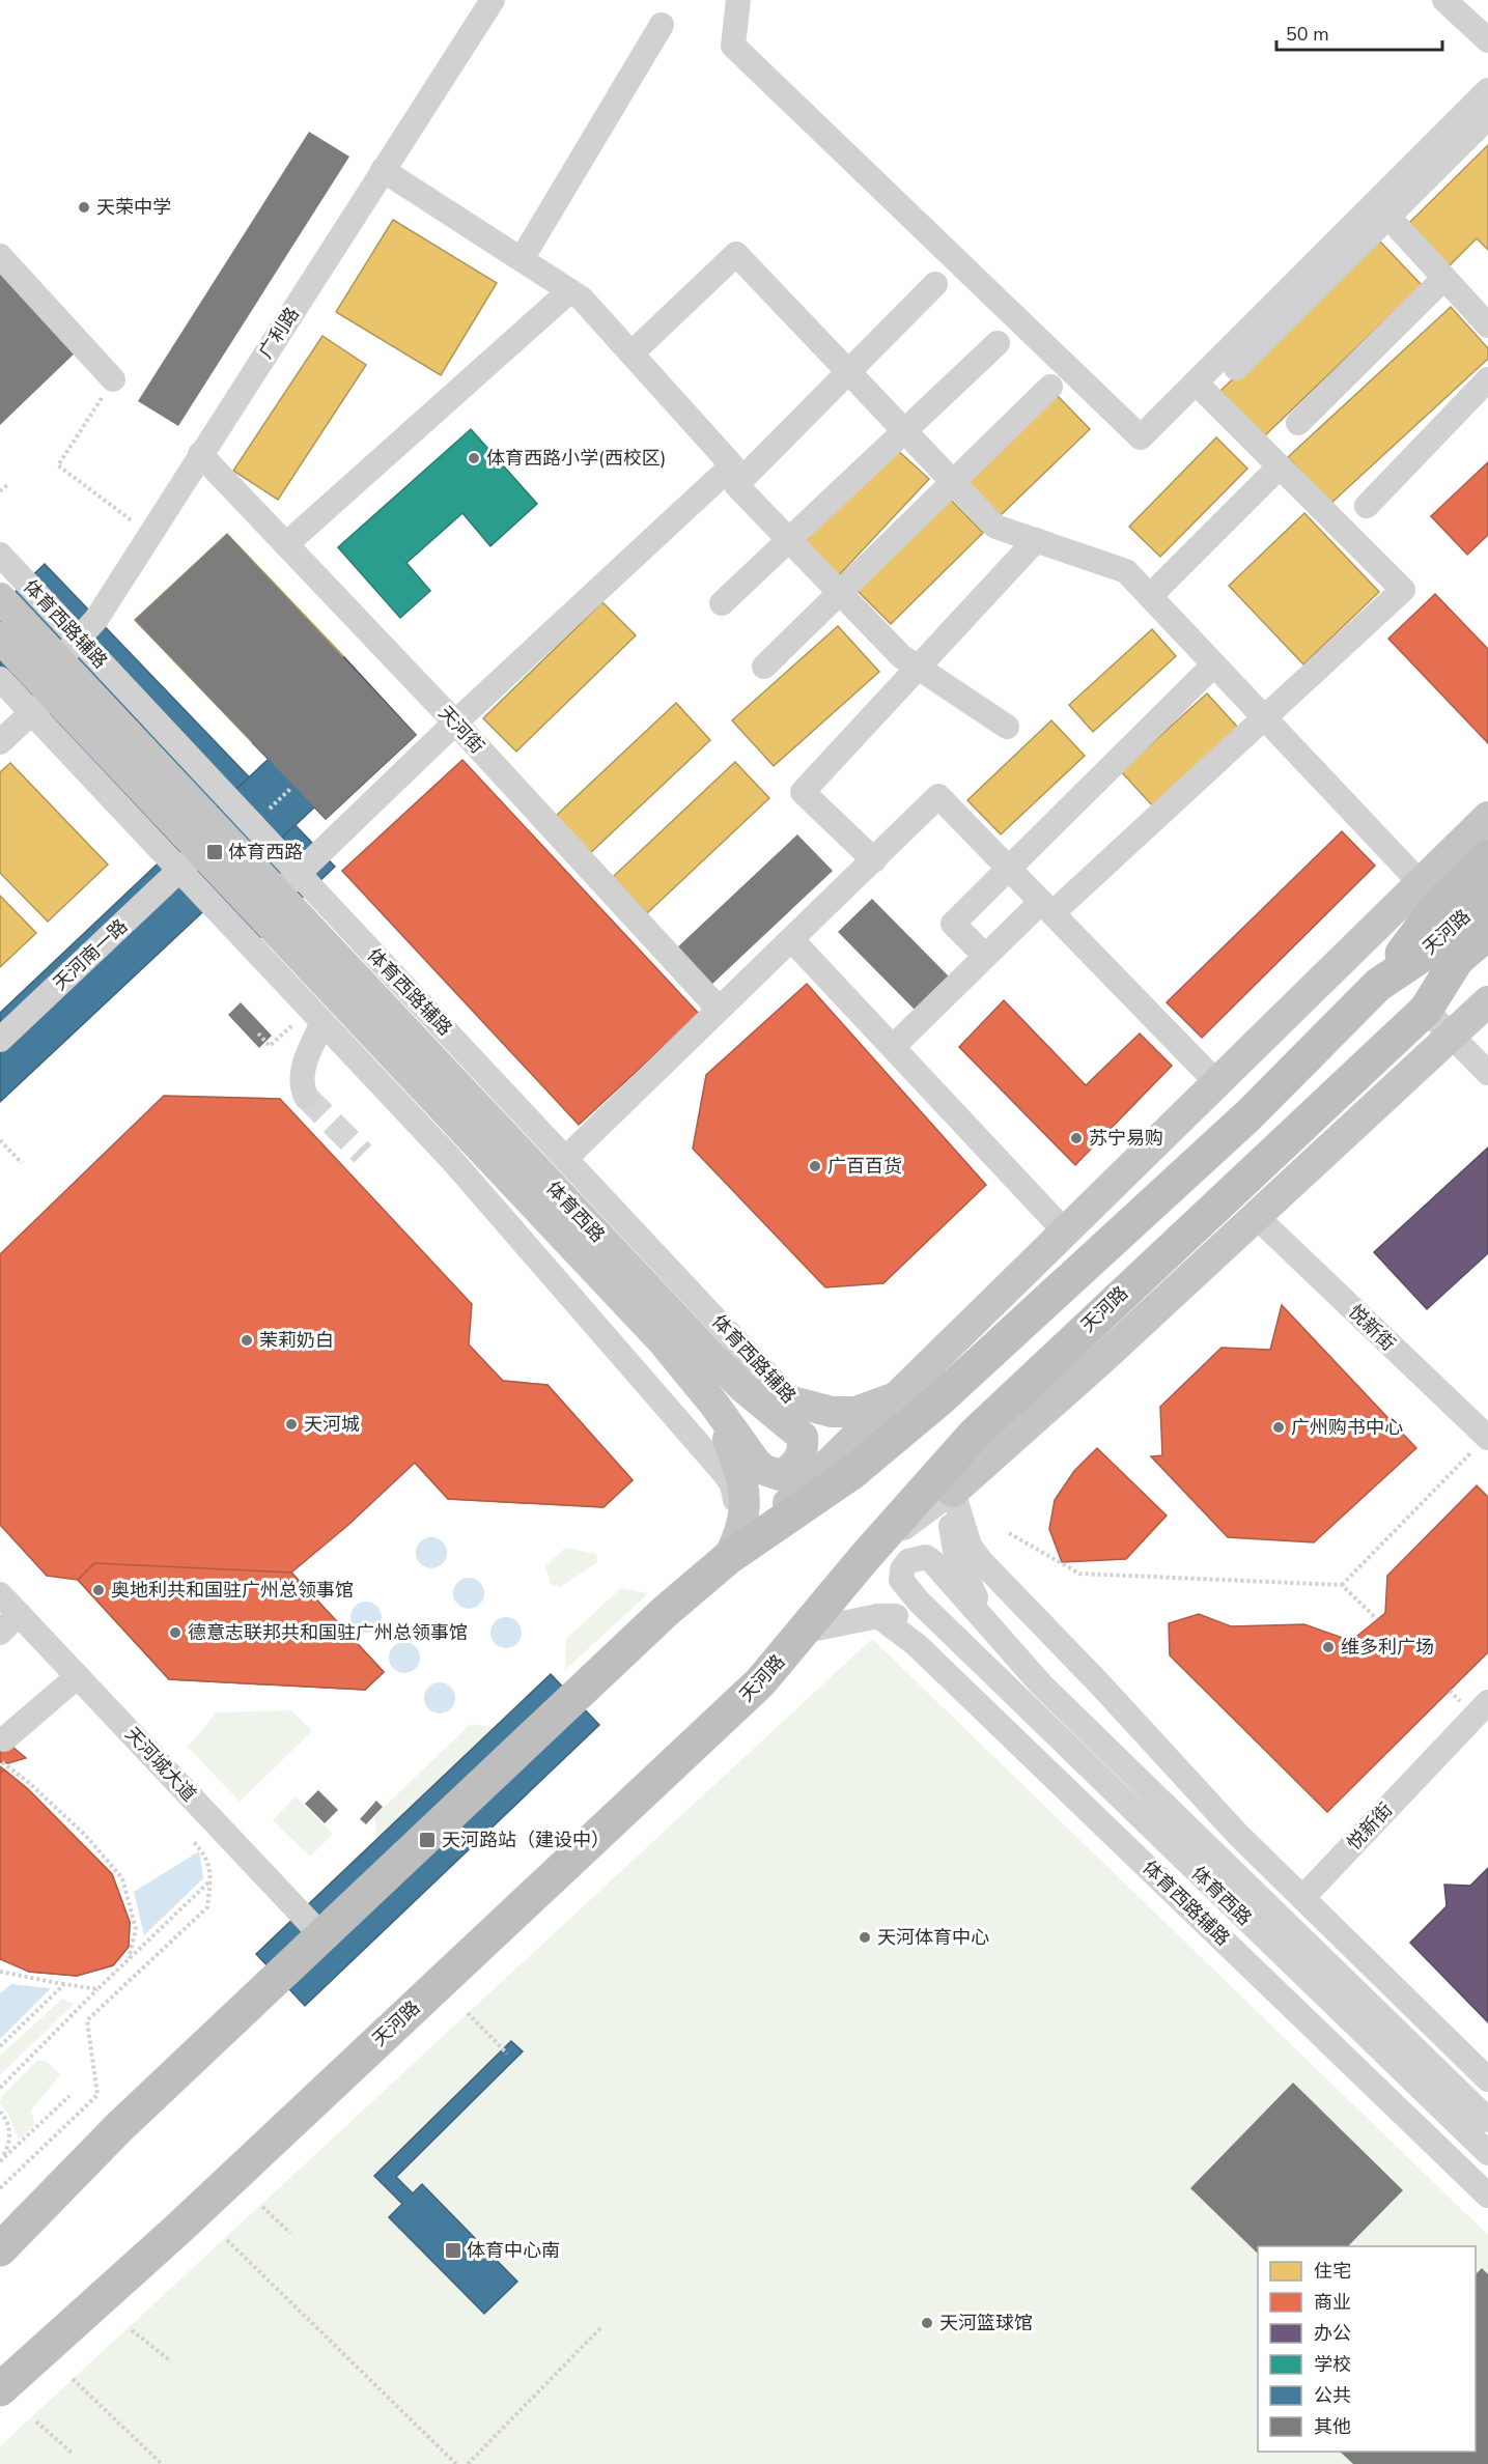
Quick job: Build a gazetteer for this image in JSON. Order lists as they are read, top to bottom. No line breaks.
{"streets":{"highway":["天河路"],"main road":["体育西路"],"street":["广利路","体育西路辅路","天河街","天河南一路","悦新街","天河城大道"]},"crossings":[["广利路","体育西路辅路"],["广利路","天河街"],["广利路","体育西路"],["体育西路辅路","体育西路"],["天河路","天河城大道"],["天河南一路","体育西路"]],"places":{"other":["天荣中学","体育西路小学(西校区)","苏宁易购","广百百货","茉莉奶白","天河城","广州购书中心","奥地利共和国驻广州总领事馆","德意志联邦共和国驻广州总领事馆","维多利广场","天河体育中心","天河篮球馆"],"transit":["体育西路","天河路站（建设中）","体育中心南"]},"legend":["住宅","商业","办公","学校","公共","其他"],"scale_bar":"50 m"}
